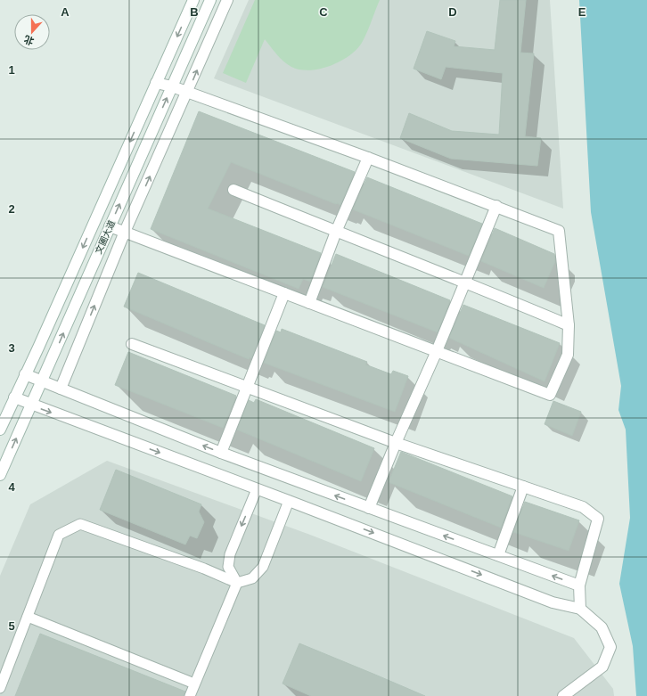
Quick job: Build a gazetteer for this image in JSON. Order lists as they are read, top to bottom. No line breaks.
{"streets":{"street":["文圃大道"]},"north":"bottom","grid":{"columns":["A","B","C","D","E"],"rows":["1","2","3","4","5"]}}
